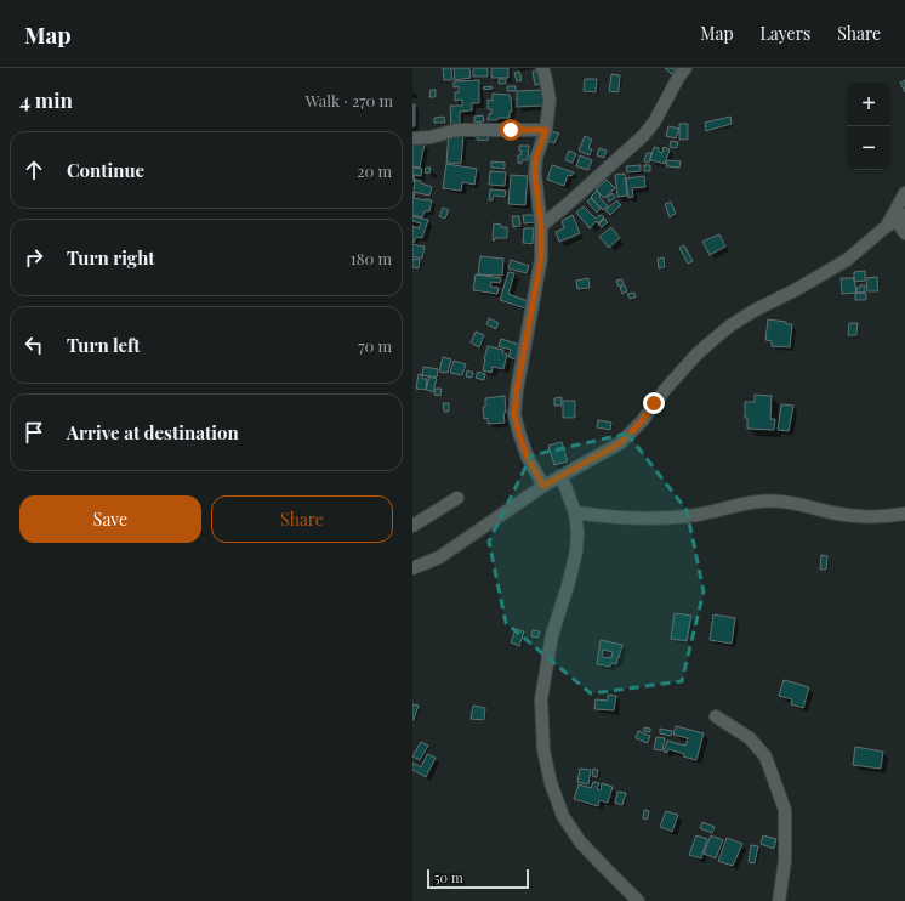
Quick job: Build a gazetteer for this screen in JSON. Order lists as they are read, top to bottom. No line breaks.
{"scale_bar":"50 m","page":{"header":"Map","nav":["Map","Layers","Share"],"heading":["4 min","Walk · 270 m"],"map_buttons":["+","−"],"list":[["Continue","20 m"],["Turn right","180 m"],["Turn left","70 m"],"Arrive at destination"],"buttons":["Save","Share"],"scale":"50 m"}}
